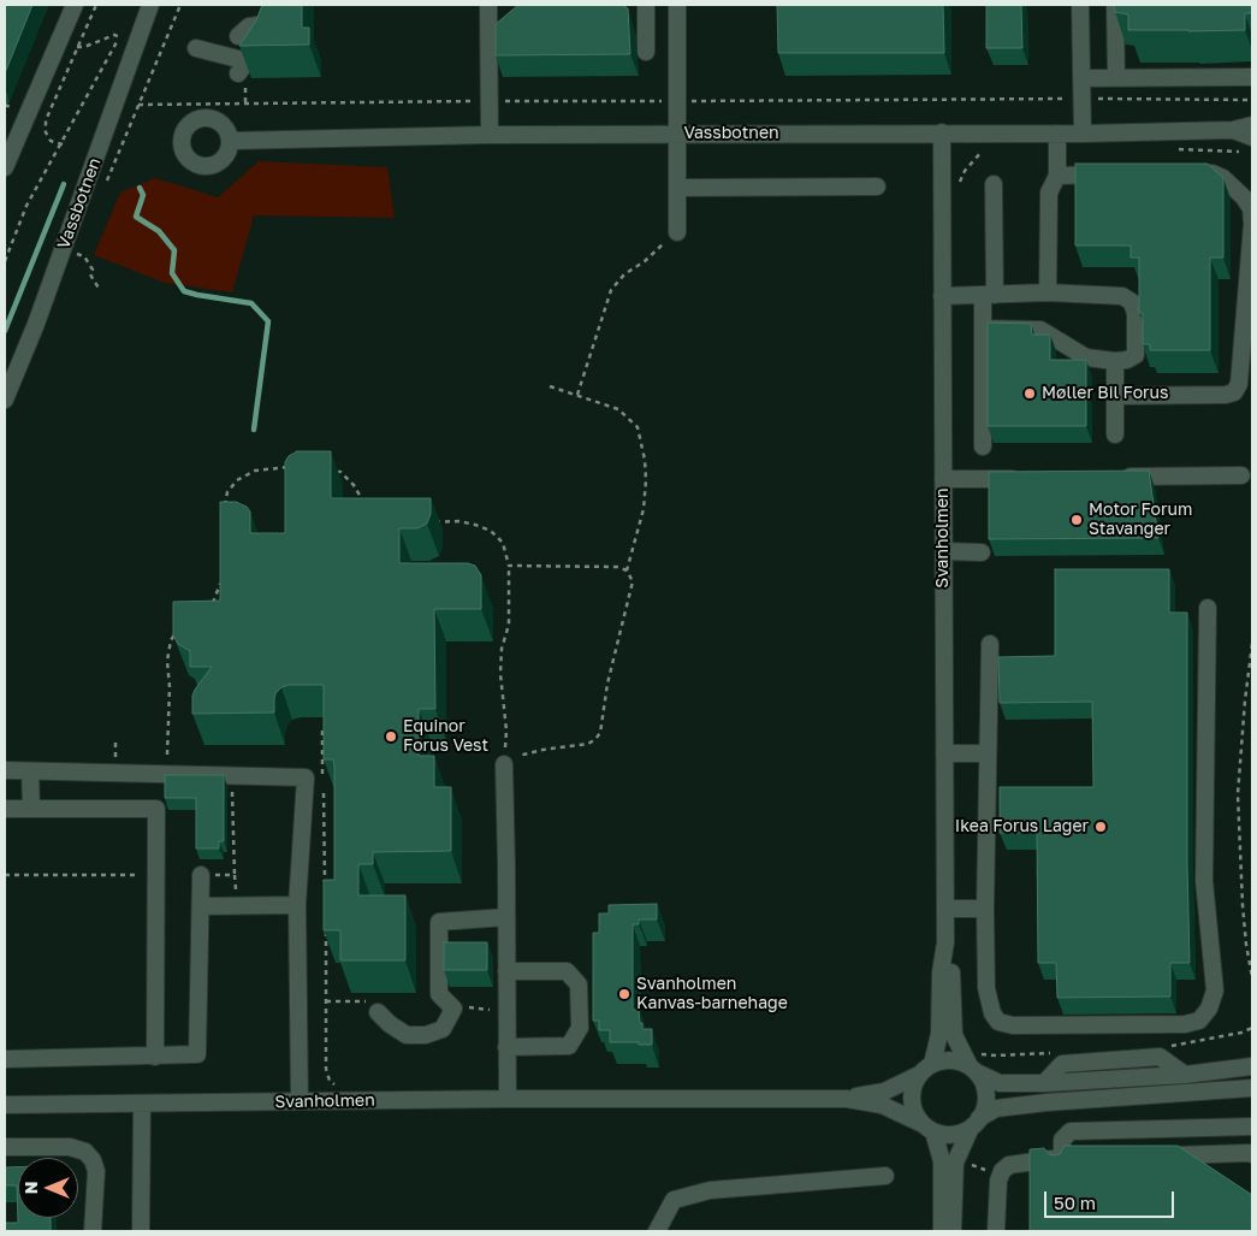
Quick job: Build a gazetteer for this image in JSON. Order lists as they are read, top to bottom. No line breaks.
{"streets":{"street":["Vassbotnen","Svanholmen"]},"crossings":[["Vassbotnen","Svanholmen"]],"places":["Møller Bil Forus","Motor Forum Stavanger","Equinor Forus Vest","Ikea Forus Lager","Svanholmen Kanvas-barnehage"],"scale_bar":"50 m","north":"left"}
